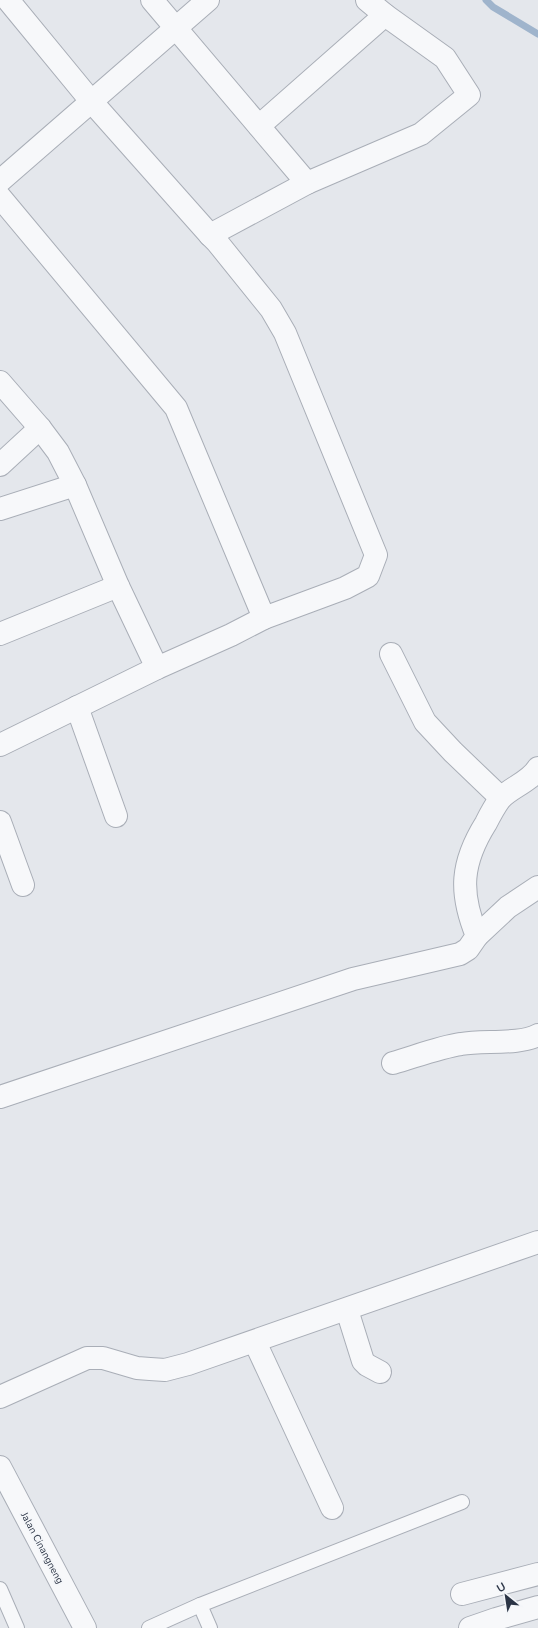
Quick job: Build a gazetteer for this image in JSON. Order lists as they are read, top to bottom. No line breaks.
{"streets":{"street":["Jalan Cinangneng"]},"north":"top left"}
